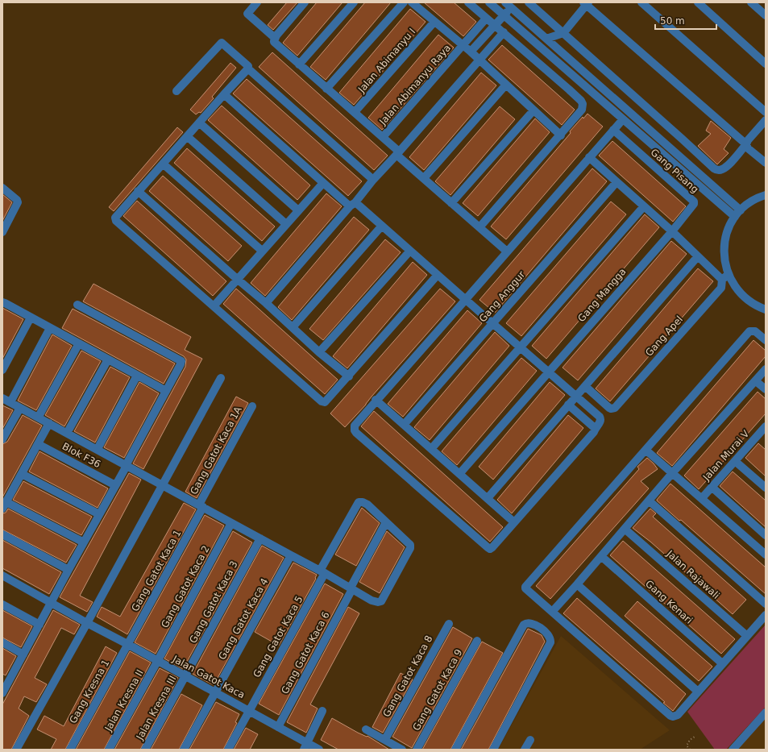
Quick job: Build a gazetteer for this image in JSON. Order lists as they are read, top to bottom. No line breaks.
{"streets":{"street":["Jalan Abimanyu I","Jalan Abimanyu Raya","Gang Pisang","Gang Mangga","Gang Anggur","Gang Apel","Gang Gatot Kaca 1A","Blok F36","Jalan Murai V","Gang Gatot Kaca 1","Jalan Rajawali","Gang Gatot Kaca 2","Gang Gatot Kaca 3","Gang Kenari","Gang Gatot Kaca 4","Gang Gatot Kaca 5","Gang Gatot Kaca 6","Gang Gatot Kaca 8","Jalan Gatot Kaca","Gang Gatot Kaca 9","Gang Kresna 1","Jalan Kresna II","Jalan Kresna III"]},"crossings":[["Gang Pisang","Gang Mangga"],["Gang Gatot Kaca 1A","Gang Gatot Kaca 1"],["Gang Gatot Kaca 1","Jalan Gatot Kaca"],["Gang Gatot Kaca 1","Gang Kresna 1"],["Gang Gatot Kaca 2","Jalan Gatot Kaca"],["Gang Gatot Kaca 2","Jalan Kresna II"],["Gang Gatot Kaca 3","Jalan Gatot Kaca"],["Gang Gatot Kaca 3","Jalan Kresna III"],["Gang Gatot Kaca 4","Jalan Gatot Kaca"],["Gang Gatot Kaca 5","Gang Gatot Kaca 6"],["Gang Gatot Kaca 5","Jalan Gatot Kaca"],["Gang Gatot Kaca 6","Jalan Gatot Kaca"],["Jalan Gatot Kaca","Gang Kresna 1"],["Jalan Gatot Kaca","Jalan Kresna II"],["Jalan Gatot Kaca","Jalan Kresna III"]],"scale_bar":"50 m"}
